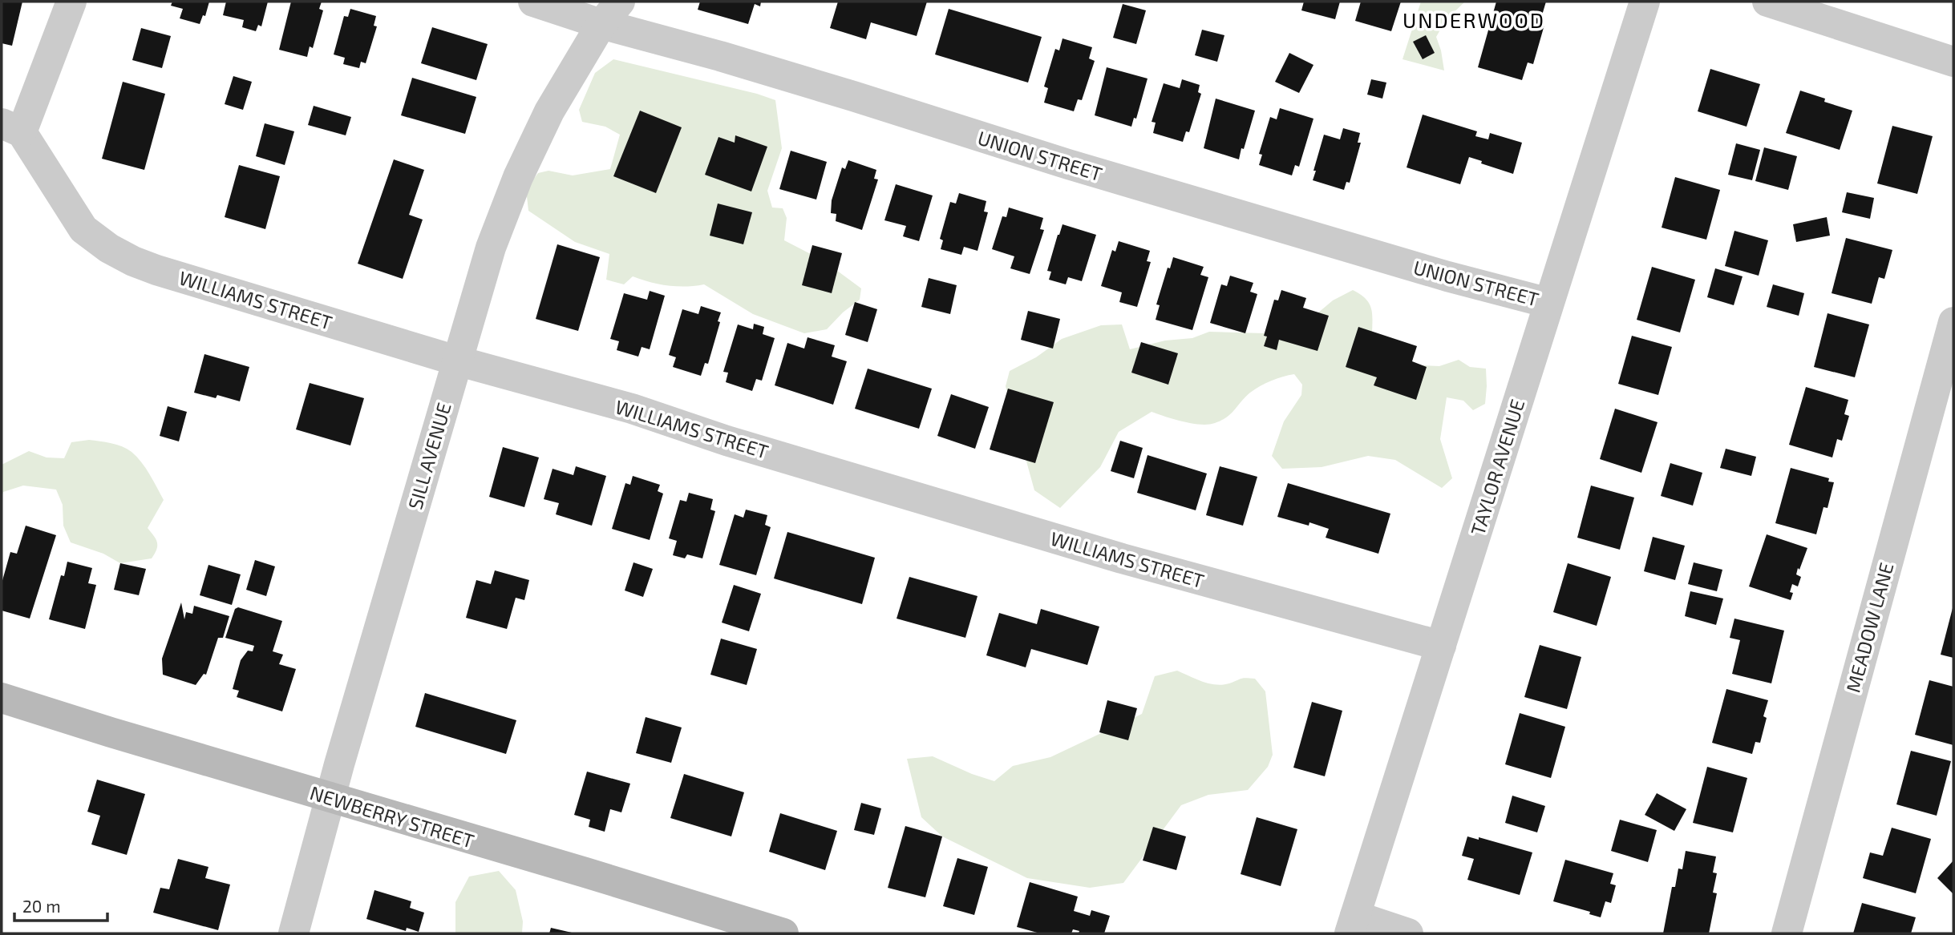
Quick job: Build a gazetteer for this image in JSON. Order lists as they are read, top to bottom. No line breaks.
{"streets":{"street":["UNION STREET","WILLIAMS STREET","SILL AVENUE","TAYLOR AVENUE","MEADOW LANE","NEWBERRY STREET"]},"crossings":[["UNION STREET","SILL AVENUE"],["UNION STREET","TAYLOR AVENUE"],["WILLIAMS STREET","SILL AVENUE"],["WILLIAMS STREET","TAYLOR AVENUE"],["SILL AVENUE","NEWBERRY STREET"]],"districts":["UNDERWOOD"],"scale_bar":"20 m"}
